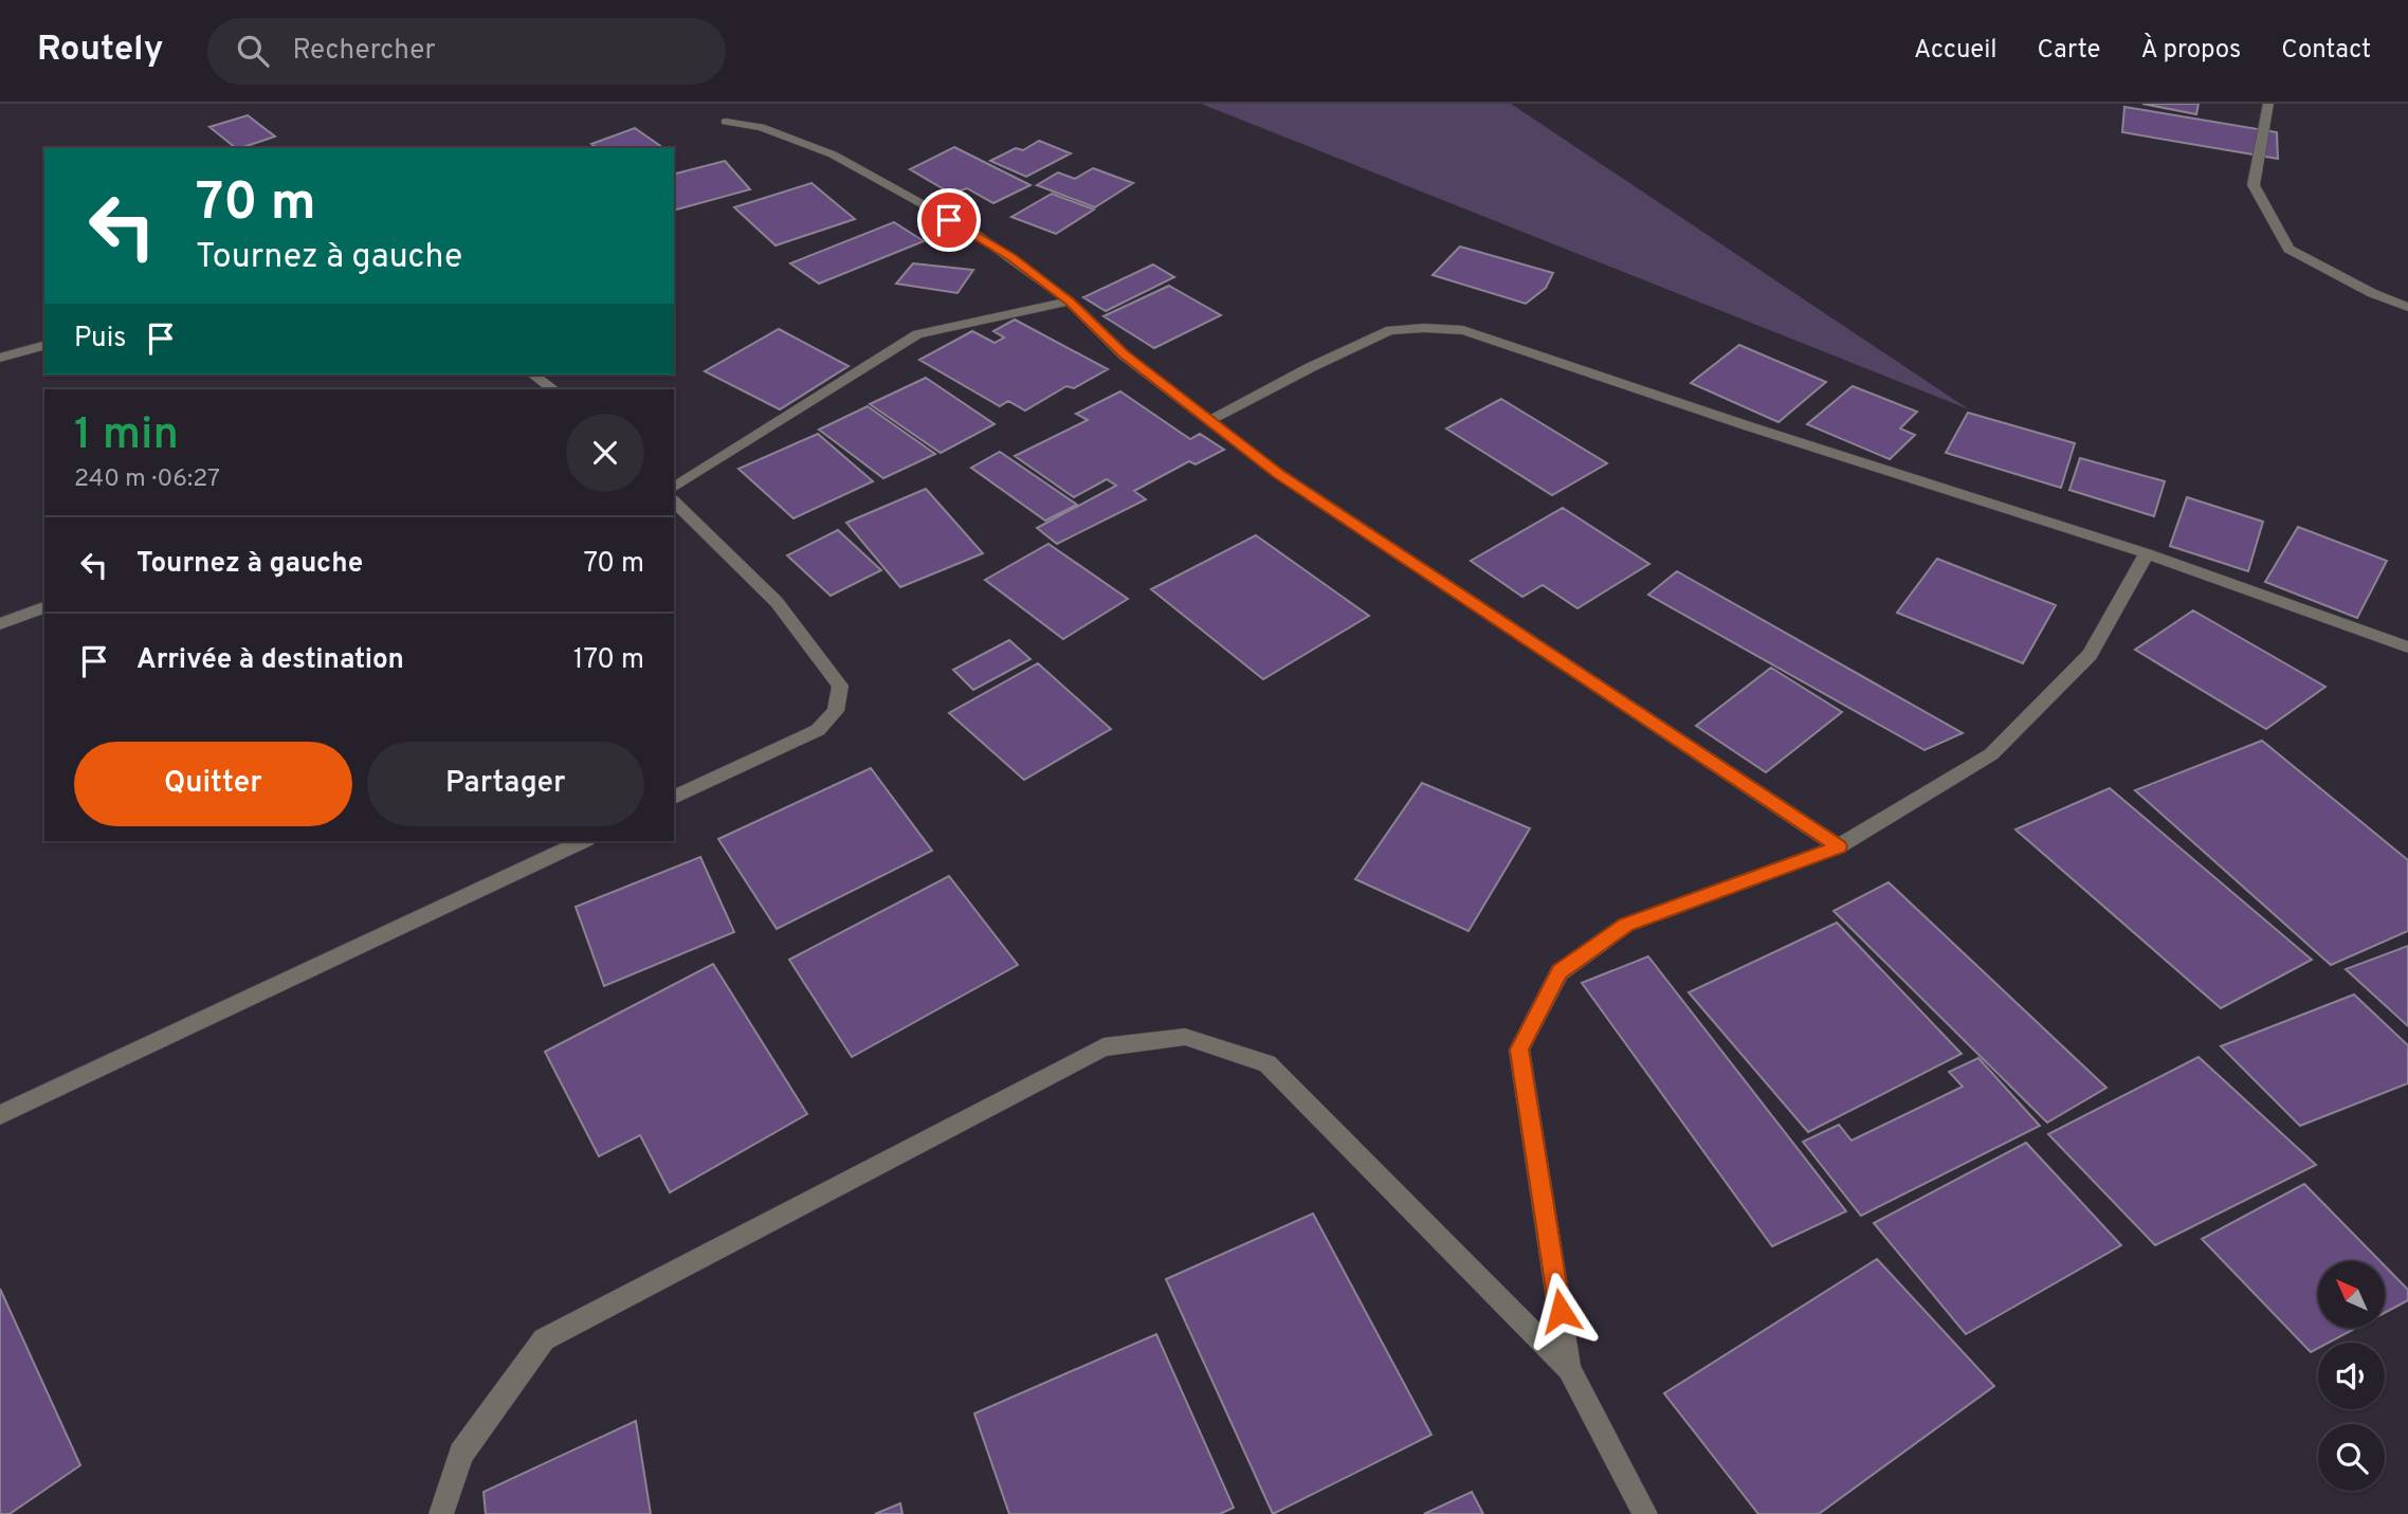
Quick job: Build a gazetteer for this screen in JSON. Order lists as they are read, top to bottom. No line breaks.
{"north":"top left","page":{"header":"Routely","search":"Rechercher","nav":["Accueil","Carte","À propos","Contact"],"turn":["70 m","Tournez à gauche"],"then":"Puis","heading":["1 min","240 m · 06:27"],"list":[{"name":"Tournez à gauche","value":"70 m"},{"name":"Arrivée à destination","value":"170 m"}],"buttons":["Quitter","Partager"]}}
